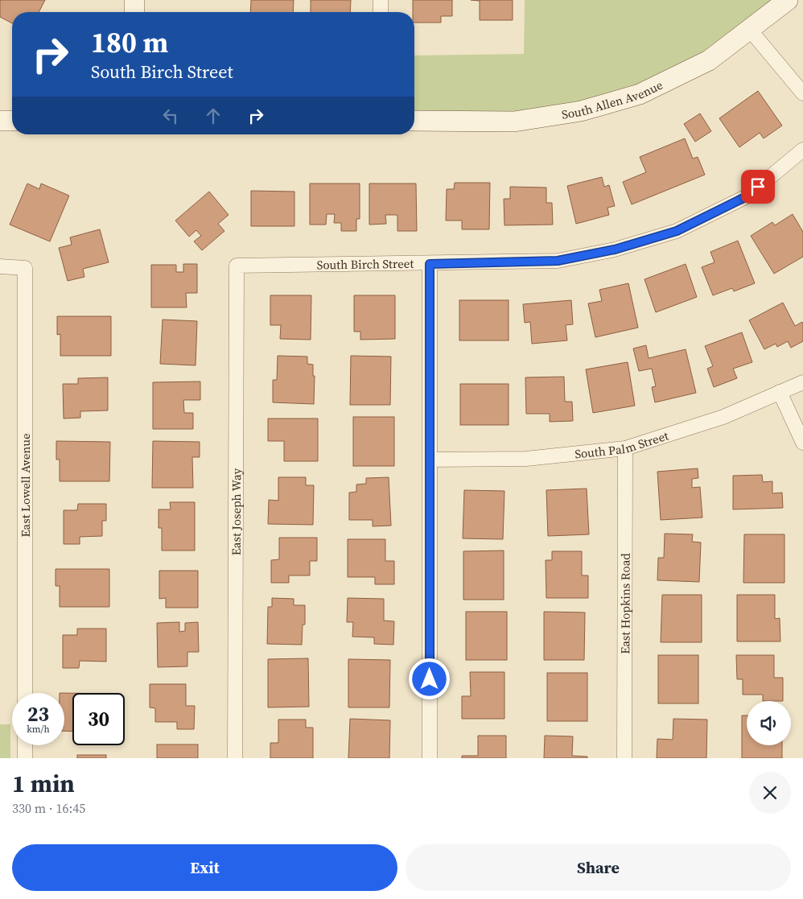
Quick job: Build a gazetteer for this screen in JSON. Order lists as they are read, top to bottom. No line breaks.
{"streets":{"street":["South Allen Avenue","South Birch Street","South Palm Street","East Lowell Avenue","East Joseph Way","East Hopkins Road"]},"crossings":[["South Birch Street","East Joseph Way"],["South Palm Street","East Hopkins Road"]],"page":{"turn":["180 m","South Birch Street"],"speed":"23 km/h","limit":"30","heading":["1 min","330 m · 16:45"],"buttons":["Exit","Share"]}}
